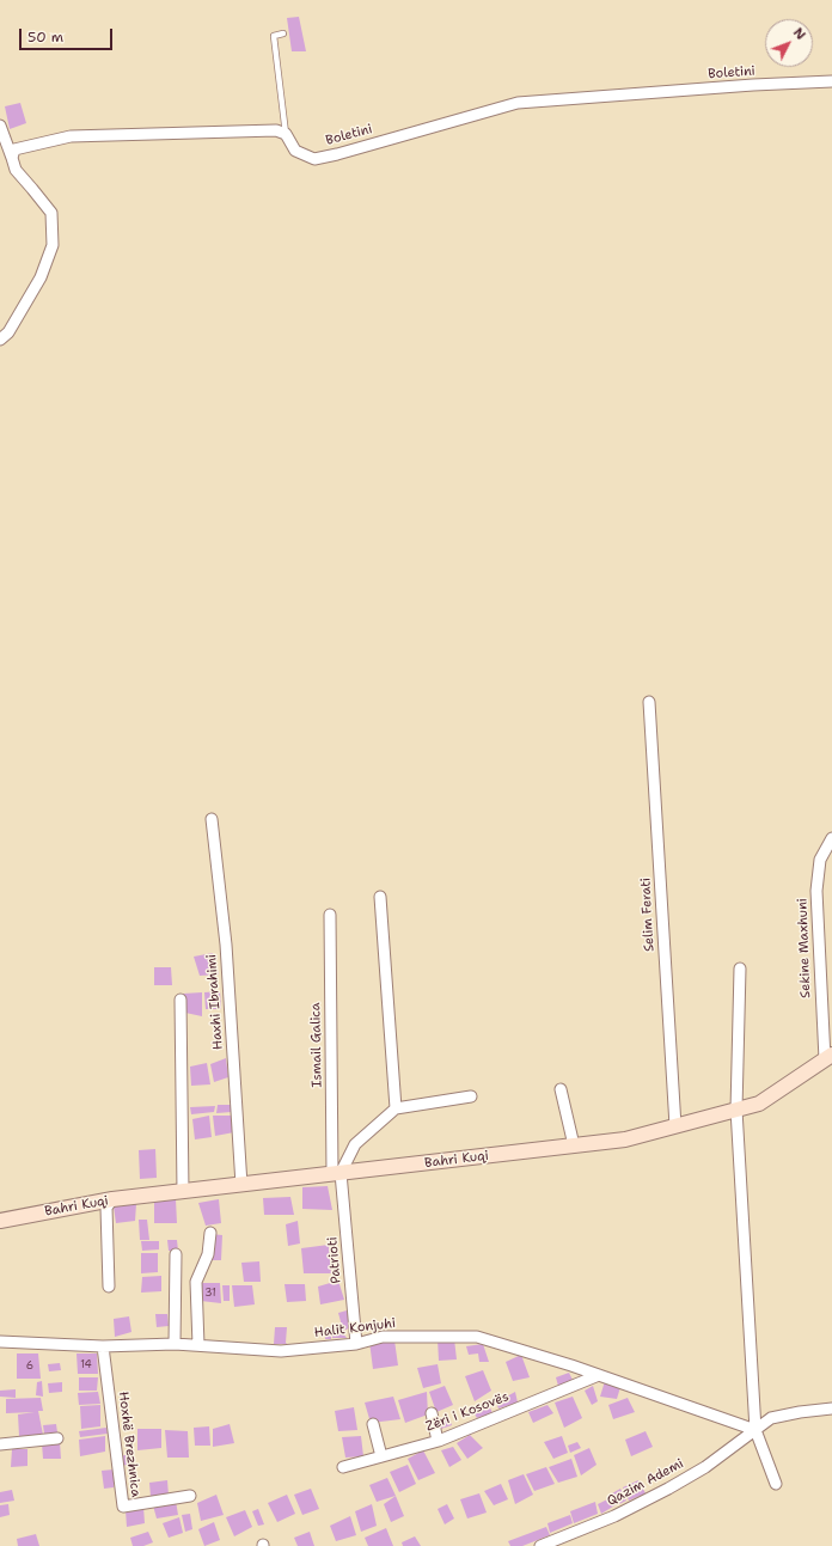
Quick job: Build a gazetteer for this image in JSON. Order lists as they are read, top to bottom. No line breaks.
{"streets":{"street":["Boletini","Selim Ferati","Sekine Maxhuni","Haxhi Ibrahimi","Ismail Galica","Bahri Kuqi","Patrioti","Halit Konjuhi","Zëri i Kosovës","Hoxhë Brezhnica","Qazim Ademi"]},"crossings":[["Selim Ferati","Bahri Kuqi"],["Sekine Maxhuni","Bahri Kuqi"],["Haxhi Ibrahimi","Bahri Kuqi"],["Ismail Galica","Bahri Kuqi"],["Ismail Galica","Patrioti"],["Bahri Kuqi","Patrioti"],["Patrioti","Halit Konjuhi"],["Halit Konjuhi","Zëri i Kosovës"],["Halit Konjuhi","Hoxhë Brezhnica"],["Halit Konjuhi","Qazim Ademi"]],"house_numbers":["31","14","6"],"scale_bar":"50 m","north":"top right"}
